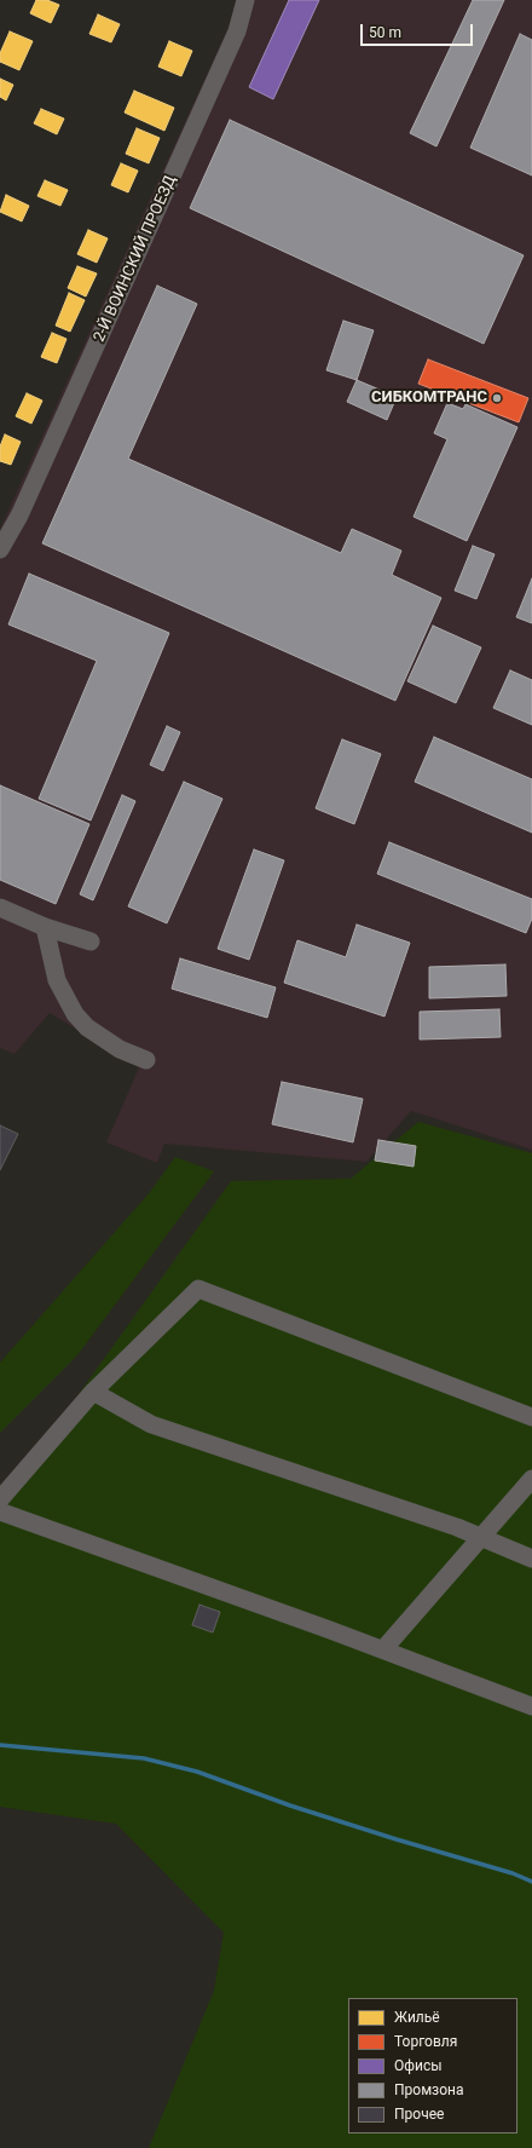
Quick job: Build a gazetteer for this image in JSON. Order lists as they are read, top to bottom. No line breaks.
{"streets":{"street":["2-Й ВОИНСКИЙ ПРОЕЗД"]},"places":["СИБКОМТРАНС"],"legend":["Жильё","Торговля","Офисы","Промзона","Прочее"],"scale_bar":"50 m"}
